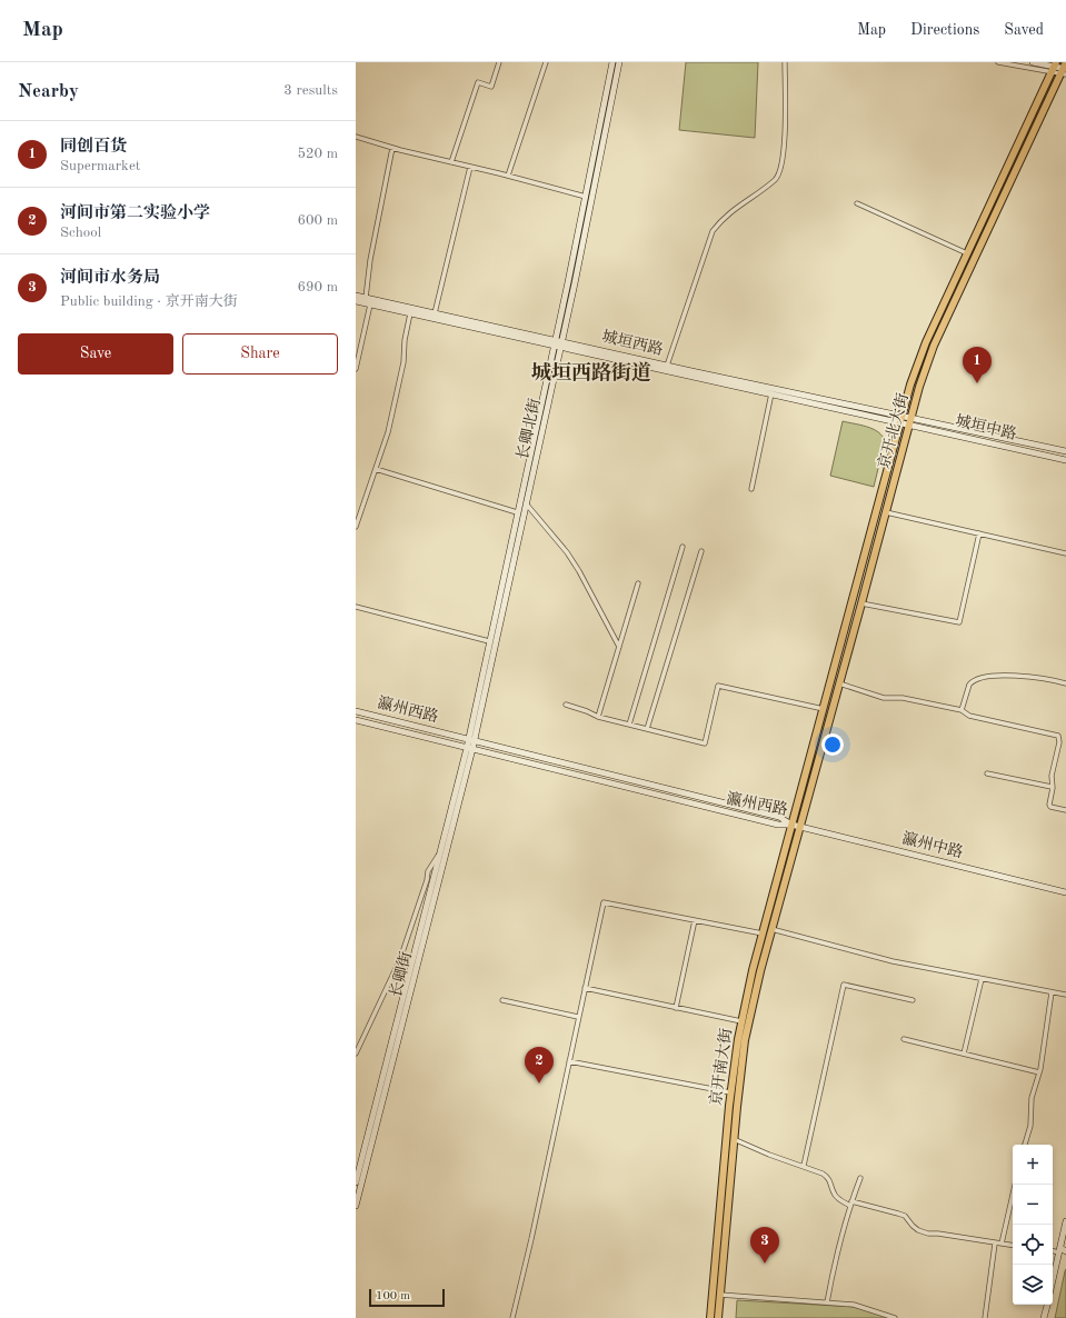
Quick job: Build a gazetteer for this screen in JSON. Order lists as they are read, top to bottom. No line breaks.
{"streets":{"main road":["城垣西路","城垣中路","长卿北街","京开北大街","瀛州西路","瀛州中路","长卿街","京开南大街"]},"crossings":[["城垣西路","城垣中路"],["城垣西路","长卿北街"],["城垣西路","京开北大街"],["城垣中路","京开北大街"],["长卿北街","瀛州西路"],["长卿北街","长卿街"],["京开北大街","瀛州西路"],["京开北大街","瀛州中路"],["京开北大街","京开南大街"],["瀛州西路","瀛州中路"],["瀛州西路","长卿街"],["瀛州西路","京开南大街"],["瀛州中路","京开南大街"]],"districts":["城垣西路街道"],"scale_bar":"100 m","page":{"header":"Map","nav":["Map","Directions","Saved"],"heading":["Nearby","3 results"],"list":[{"mark":"1","name":"同创百货","note":"Supermarket","value":"520 m"},{"mark":"2","name":"河间市第二实验小学","note":"School","value":"600 m"},{"mark":"3","name":"河间市水务局","note":"Public building · 京开南大街","value":"690 m"}],"buttons":["Save","Share"],"pins":["1","2","3"],"map_buttons":["+","−"],"scale":"100 m"}}
